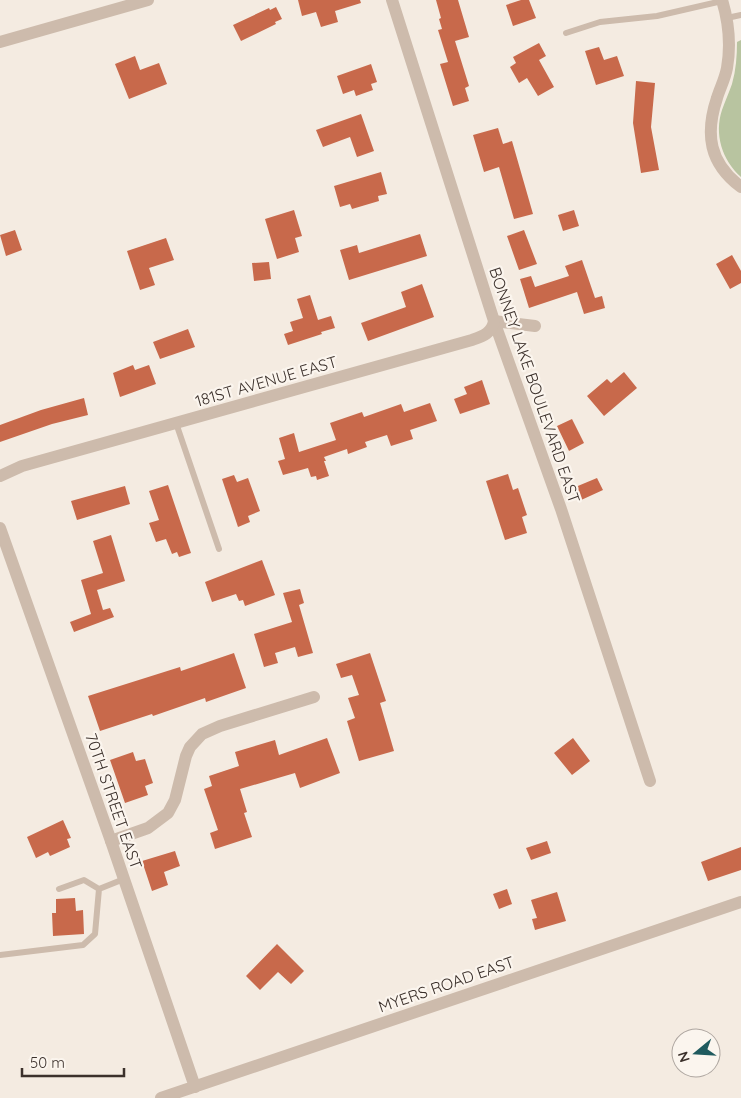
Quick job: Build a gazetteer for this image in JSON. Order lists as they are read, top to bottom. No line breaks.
{"streets":{"street":["181ST AVENUE EAST","BONNEY LAKE BOULEVARD EAST","70TH STREET EAST","MYERS ROAD EAST"]},"crossings":[["181ST AVENUE EAST","BONNEY LAKE BOULEVARD EAST"],["70TH STREET EAST","MYERS ROAD EAST"]],"scale_bar":"50 m","north":"left"}
